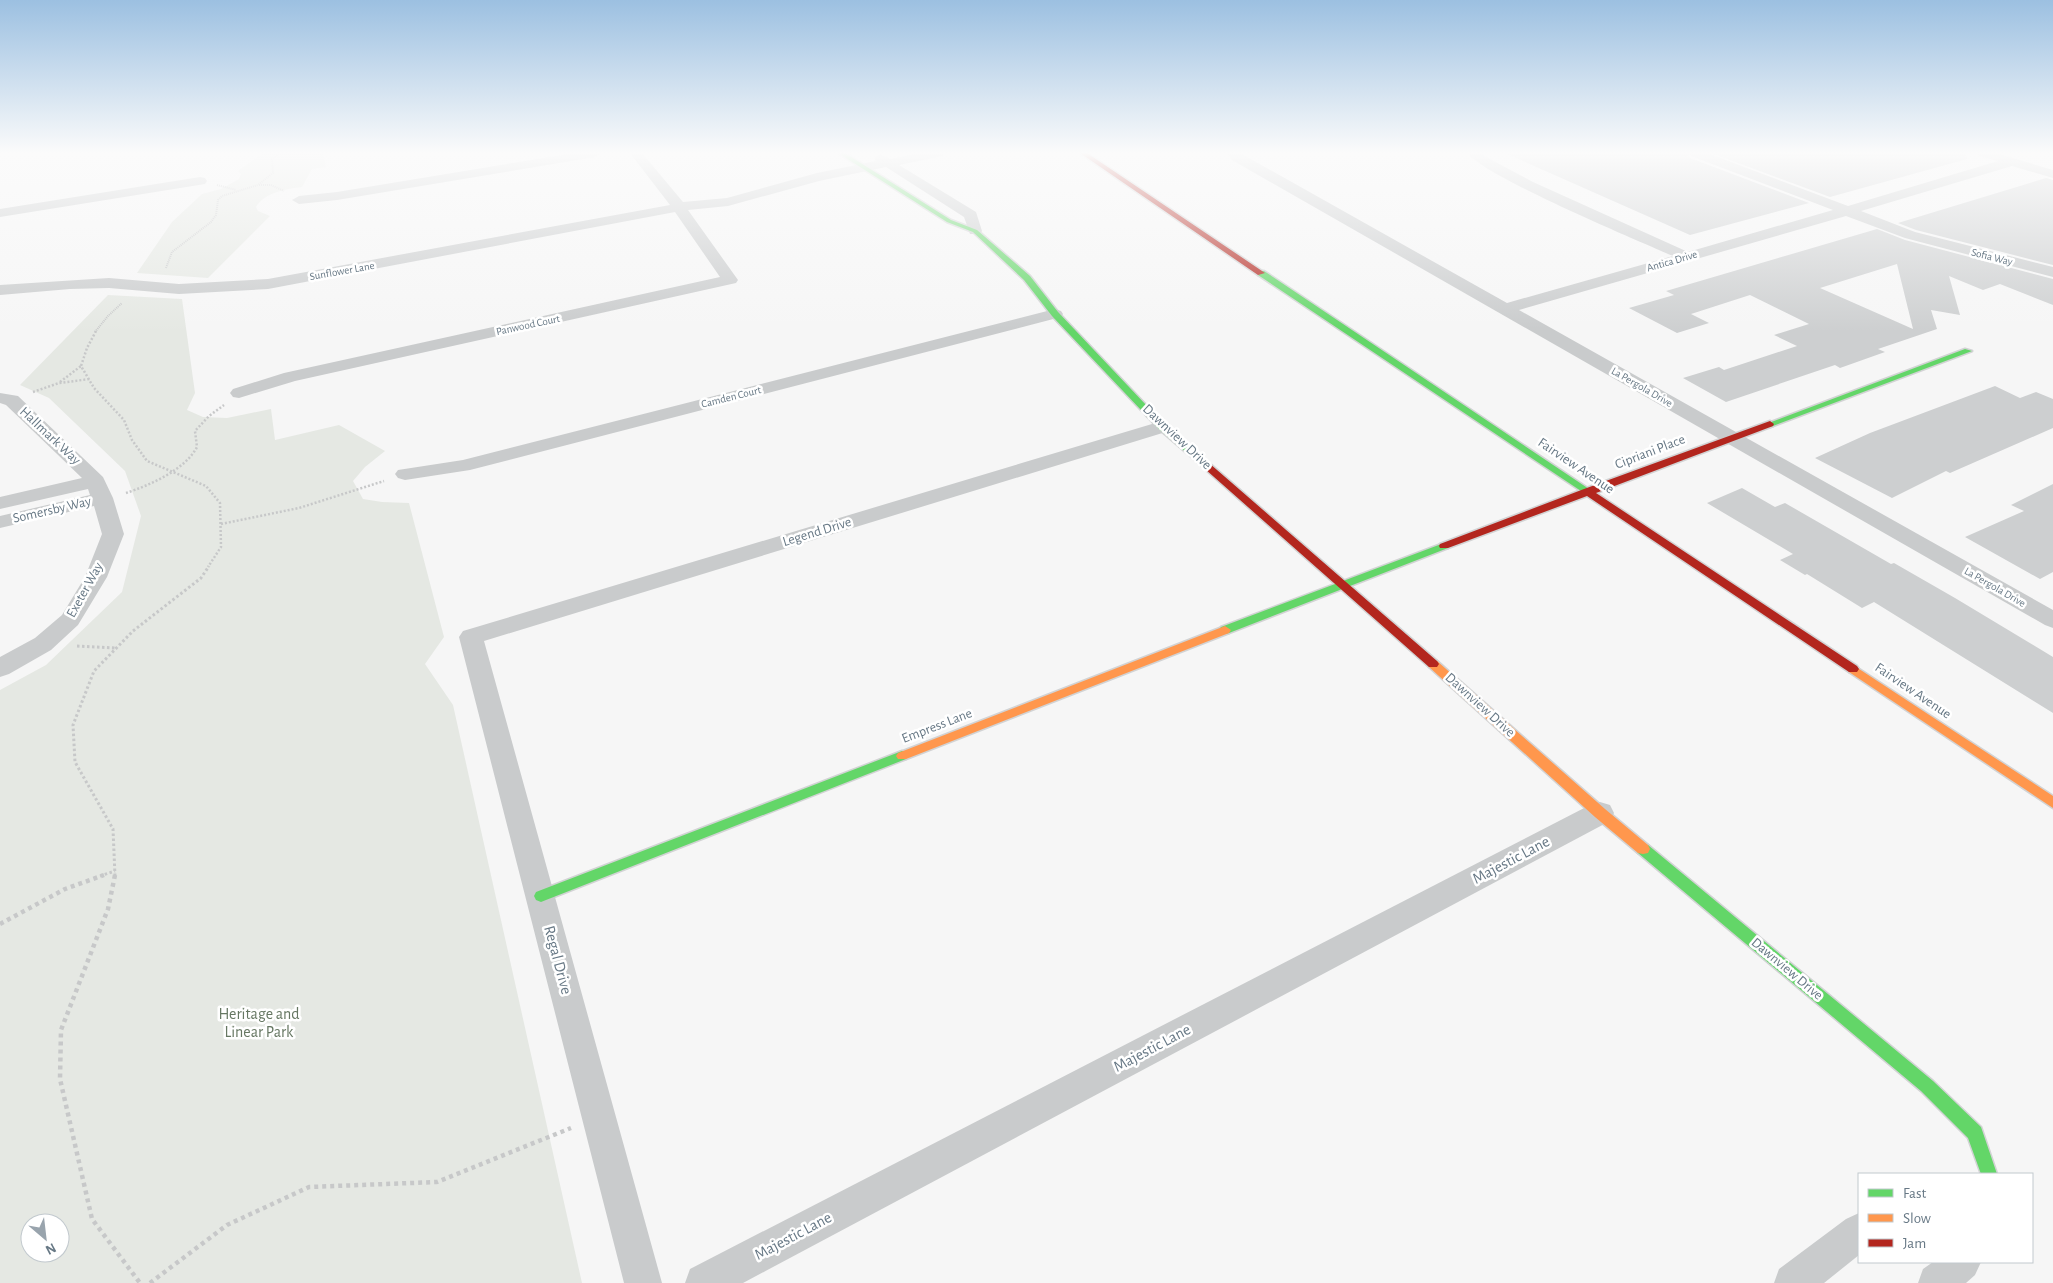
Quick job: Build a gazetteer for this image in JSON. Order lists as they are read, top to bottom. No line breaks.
{"streets":{"street":["Sofia Way","Antica Drive","Sunflower Lane","Panwood Court","La Pergola Drive","Camden Court","Hallmark Way","Dawnview Drive","Cipriani Place","Fairview Avenue","Somersby Way","Legend Drive","Exeter Way","Empress Lane","Majestic Lane","Regal Drive"]},"crossings":[["Antica Drive","La Pergola Drive"],["La Pergola Drive","Cipriani Place"],["Camden Court","Dawnview Drive"],["Hallmark Way","Somersby Way"],["Hallmark Way","Exeter Way"],["Dawnview Drive","Cipriani Place"],["Dawnview Drive","Legend Drive"],["Dawnview Drive","Empress Lane"],["Dawnview Drive","Majestic Lane"],["Cipriani Place","Fairview Avenue"],["Cipriani Place","Empress Lane"],["Somersby Way","Exeter Way"],["Legend Drive","Regal Drive"],["Empress Lane","Regal Drive"]],"parks":["Heritage and Linear Park"],"legend":["Fast","Slow","Jam"],"north":"bottom right"}
